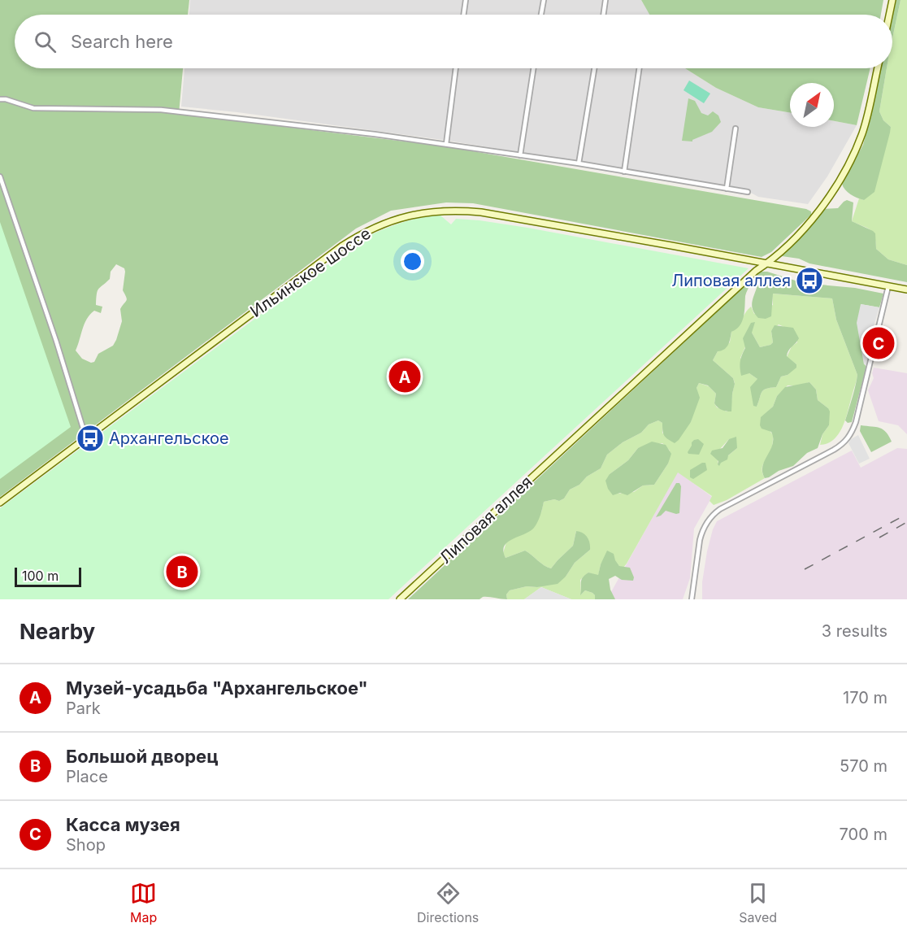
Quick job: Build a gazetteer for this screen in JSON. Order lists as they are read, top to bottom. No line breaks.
{"streets":{"main road":["Ильинское шоссе","Липовая аллея"]},"crossings":[["Ильинское шоссе","Липовая аллея"]],"places":{"bus stop":["Липовая аллея","Архангельское"]},"scale_bar":"100 m","north":"top right","page":{"search":"Search here","pins":["C","A","B"],"scale":"100 m","heading":["Nearby","3 results"],"list":[{"mark":"A","name":"Музей-усадьба \"Архангельское\"","note":"Park","value":"170 m"},{"mark":"B","name":"Большой дворец","note":"Place","value":"570 m"},{"mark":"C","name":"Касса музея","note":"Shop","value":"700 m"}],"nav":["Map","Directions","Saved"]}}
